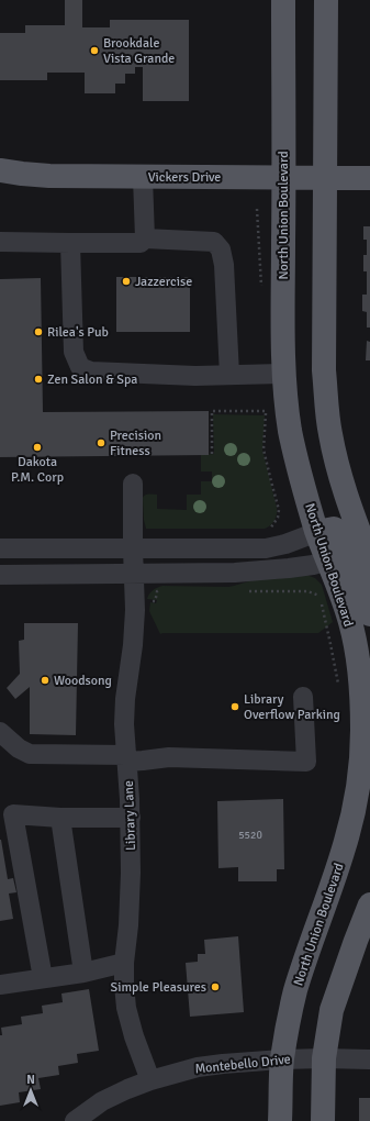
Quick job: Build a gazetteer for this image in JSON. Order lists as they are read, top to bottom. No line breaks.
{"streets":{"main road":["Vickers Drive","North Union Boulevard"],"street":["Library Lane","Montebello Drive"]},"crossings":[["Vickers Drive","North Union Boulevard"],["North Union Boulevard","Montebello Drive"],["Library Lane","Montebello Drive"]],"places":["Brookdale Vista Grande","Jazzercise","Rilea's Pub","Zen Salon & Spa","Precision Fitness","Dakota P.M. Corp","Woodsong","Library Overflow Parking","Simple Pleasures"],"house_numbers":["5520"],"north":"top"}
